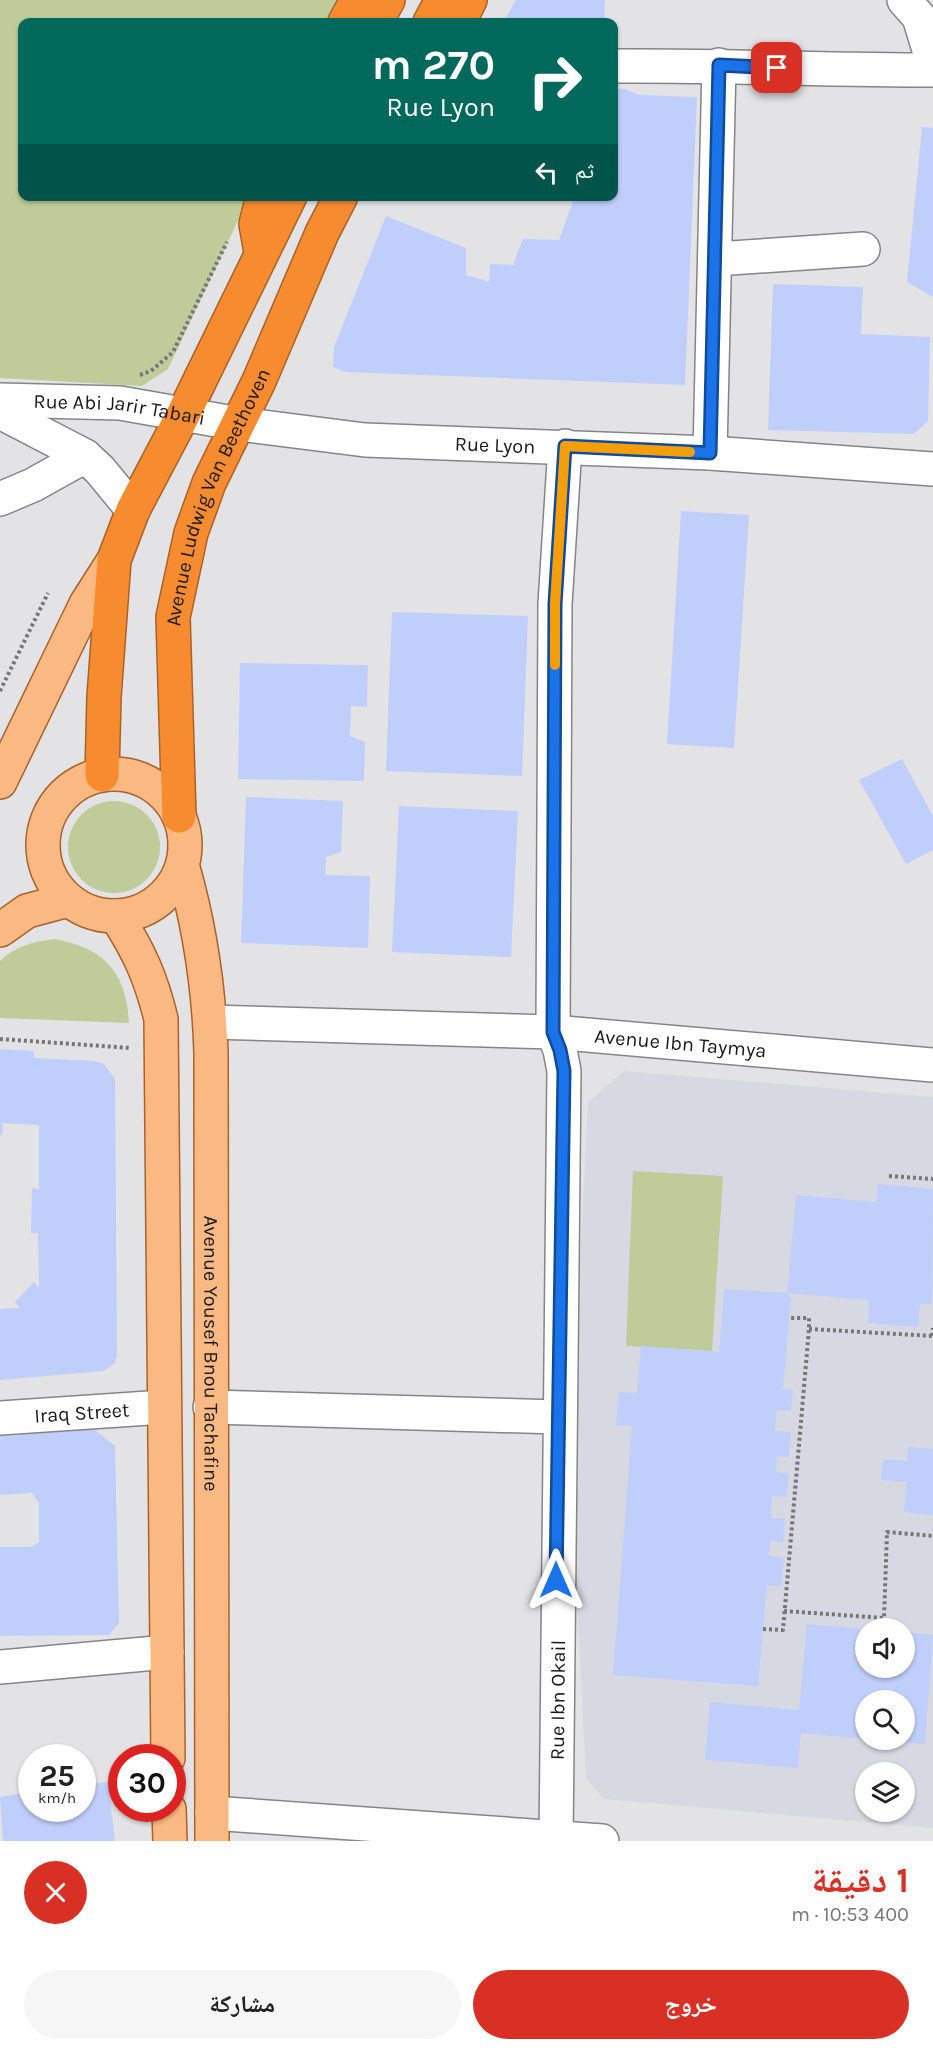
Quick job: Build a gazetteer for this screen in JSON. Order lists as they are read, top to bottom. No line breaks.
{"streets":{"highway":["Avenue Ludwig Van Beethoven"],"main road":["Avenue Yousef Bnou Tachafine"],"street":["Rue Abi Jarir Tabari","Rue Lyon","Avenue Ibn Taymya","Iraq Street","Rue Ibn Okail"]},"crossings":[["Rue Abi Jarir Tabari","Rue Lyon"],["Rue Abi Jarir Tabari","Avenue Ludwig Van Beethoven"],["Rue Lyon","Avenue Ludwig Van Beethoven"],["Rue Lyon","Rue Ibn Okail"],["Avenue Ludwig Van Beethoven","Avenue Yousef Bnou Tachafine"],["Avenue Ibn Taymya","Avenue Yousef Bnou Tachafine"],["Avenue Ibn Taymya","Rue Ibn Okail"]],"page":{"turn":["270 m","Rue Lyon"],"then":"ثم","speed":"25 km/h","limit":"30","heading":["1 دقيقة","400 m · 10:53"],"buttons":["خروج","مشاركة"]}}
